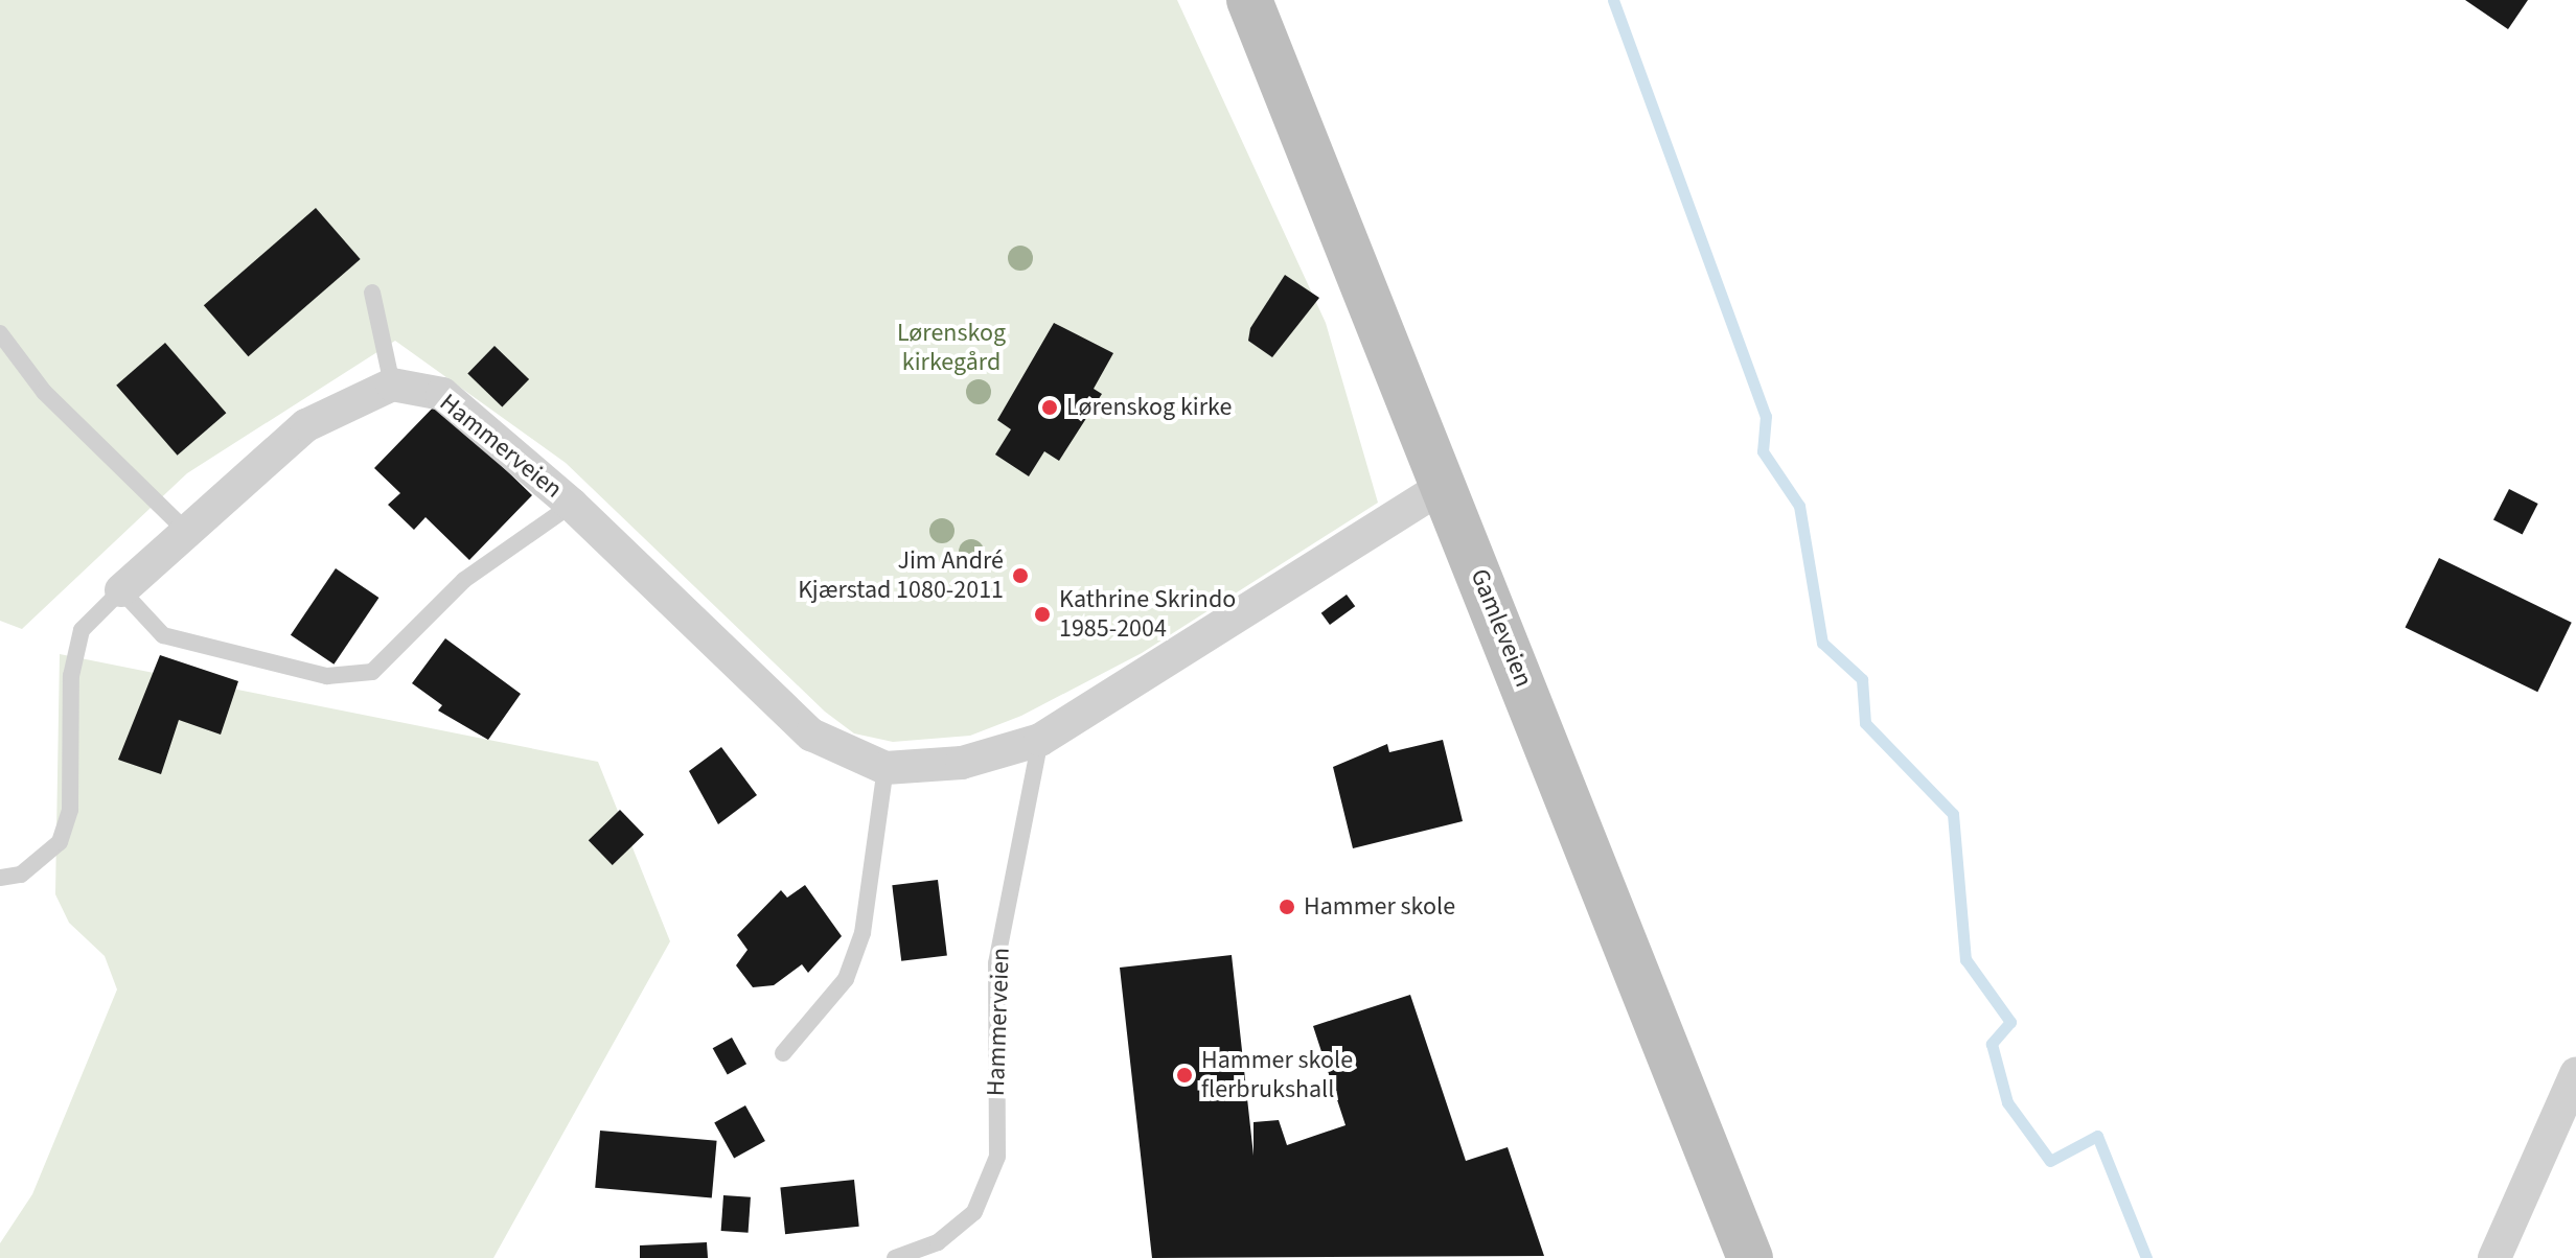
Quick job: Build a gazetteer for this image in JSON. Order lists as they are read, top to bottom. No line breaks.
{"streets":{"main road":["Gamleveien"],"street":["Hammerveien"]},"crossings":[["Hammerveien","Gamleveien"]],"parks":["Lørenskog kirkegård"],"places":["Lørenskog kirke","Jim André Kjærstad 1080-2011","Kathrine Skrindo 1985-2004","Hammer skole","Hammer skole flerbrukshall"]}
